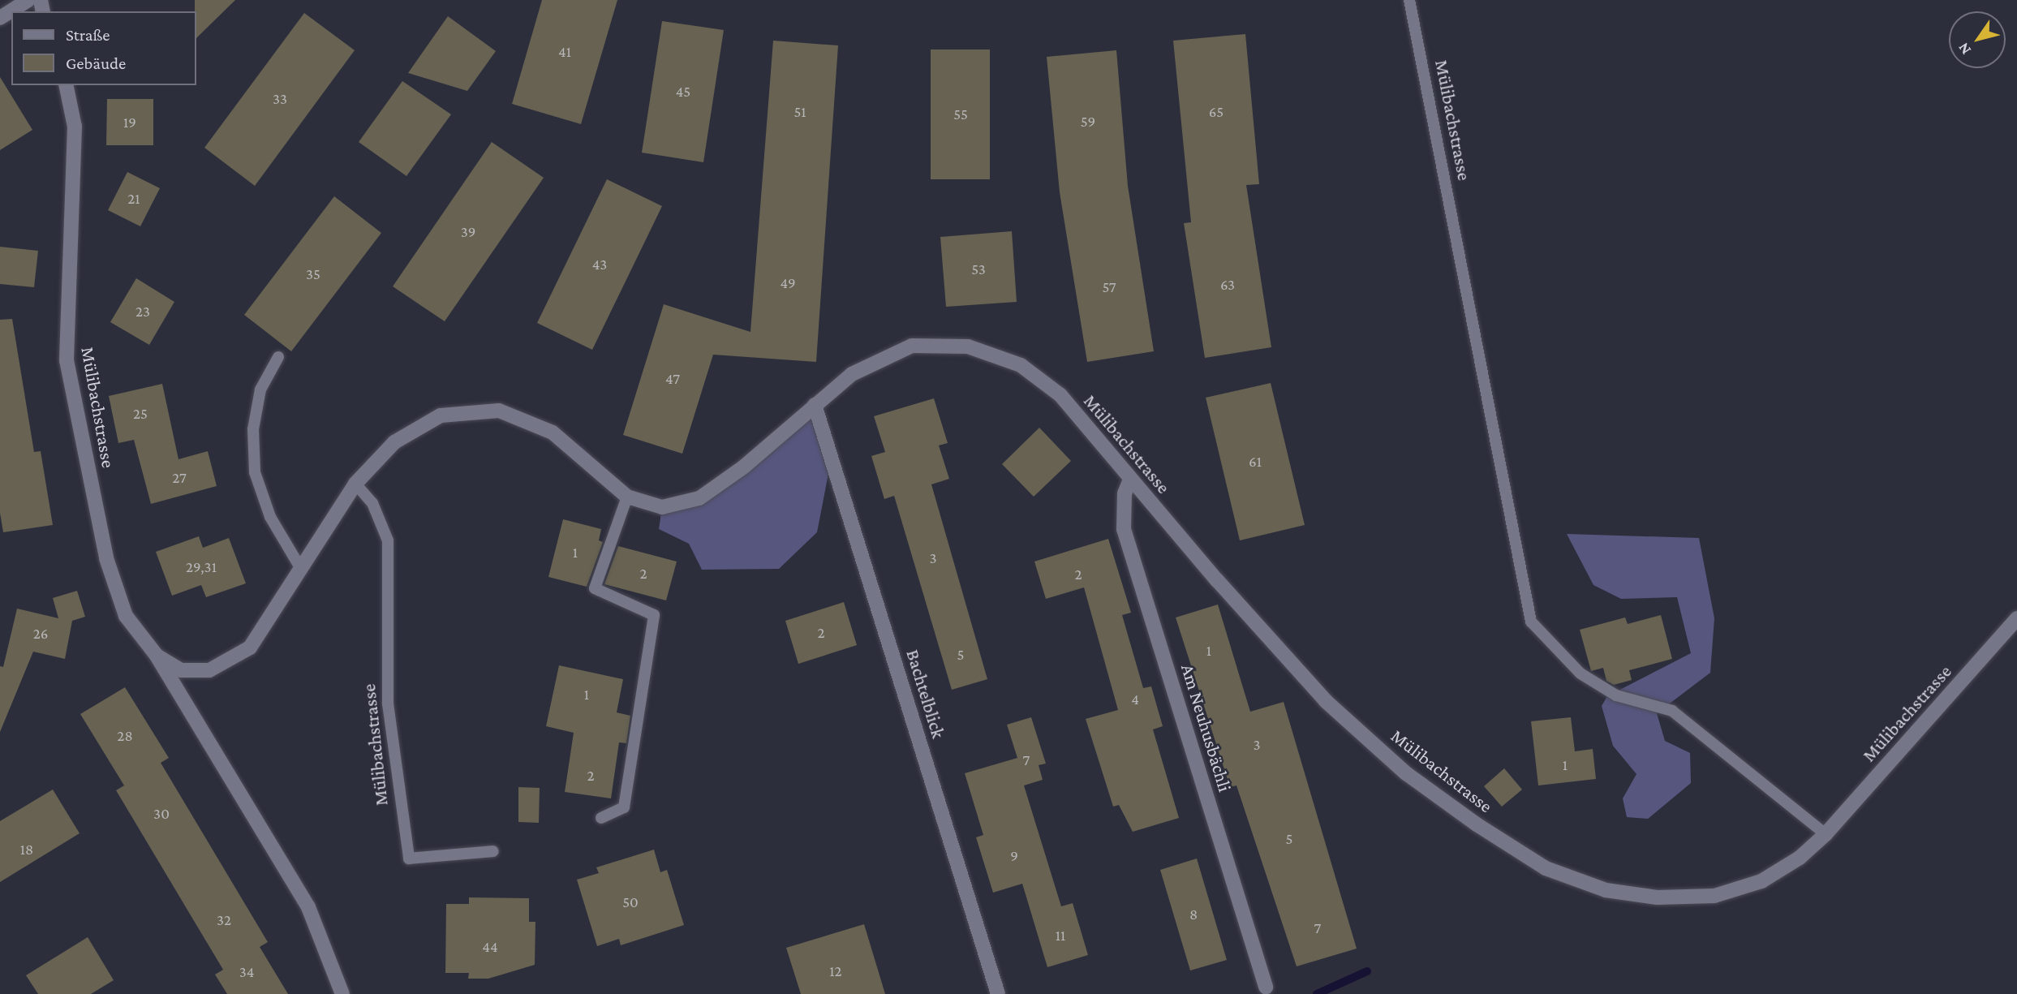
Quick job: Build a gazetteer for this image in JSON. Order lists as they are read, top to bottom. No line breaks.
{"streets":{"street":["Mülibachstrasse","Bachtelblick","Am Neuhusbächli"]},"crossings":[["Mülibachstrasse","Bachtelblick"],["Mülibachstrasse","Am Neuhusbächli"]],"house_numbers":["41","45","33","51","65","55","59","19","21","39","43","53","35","49","63","57","23","47","25","61","27","1","3","29,31","2","2","2","26","1","5","1","4","28","3","7","1","2","30","5","18","9","50","8","32","7","11","44","12","34"],"legend":["Straße","Gebäude"],"north":"bottom left"}
